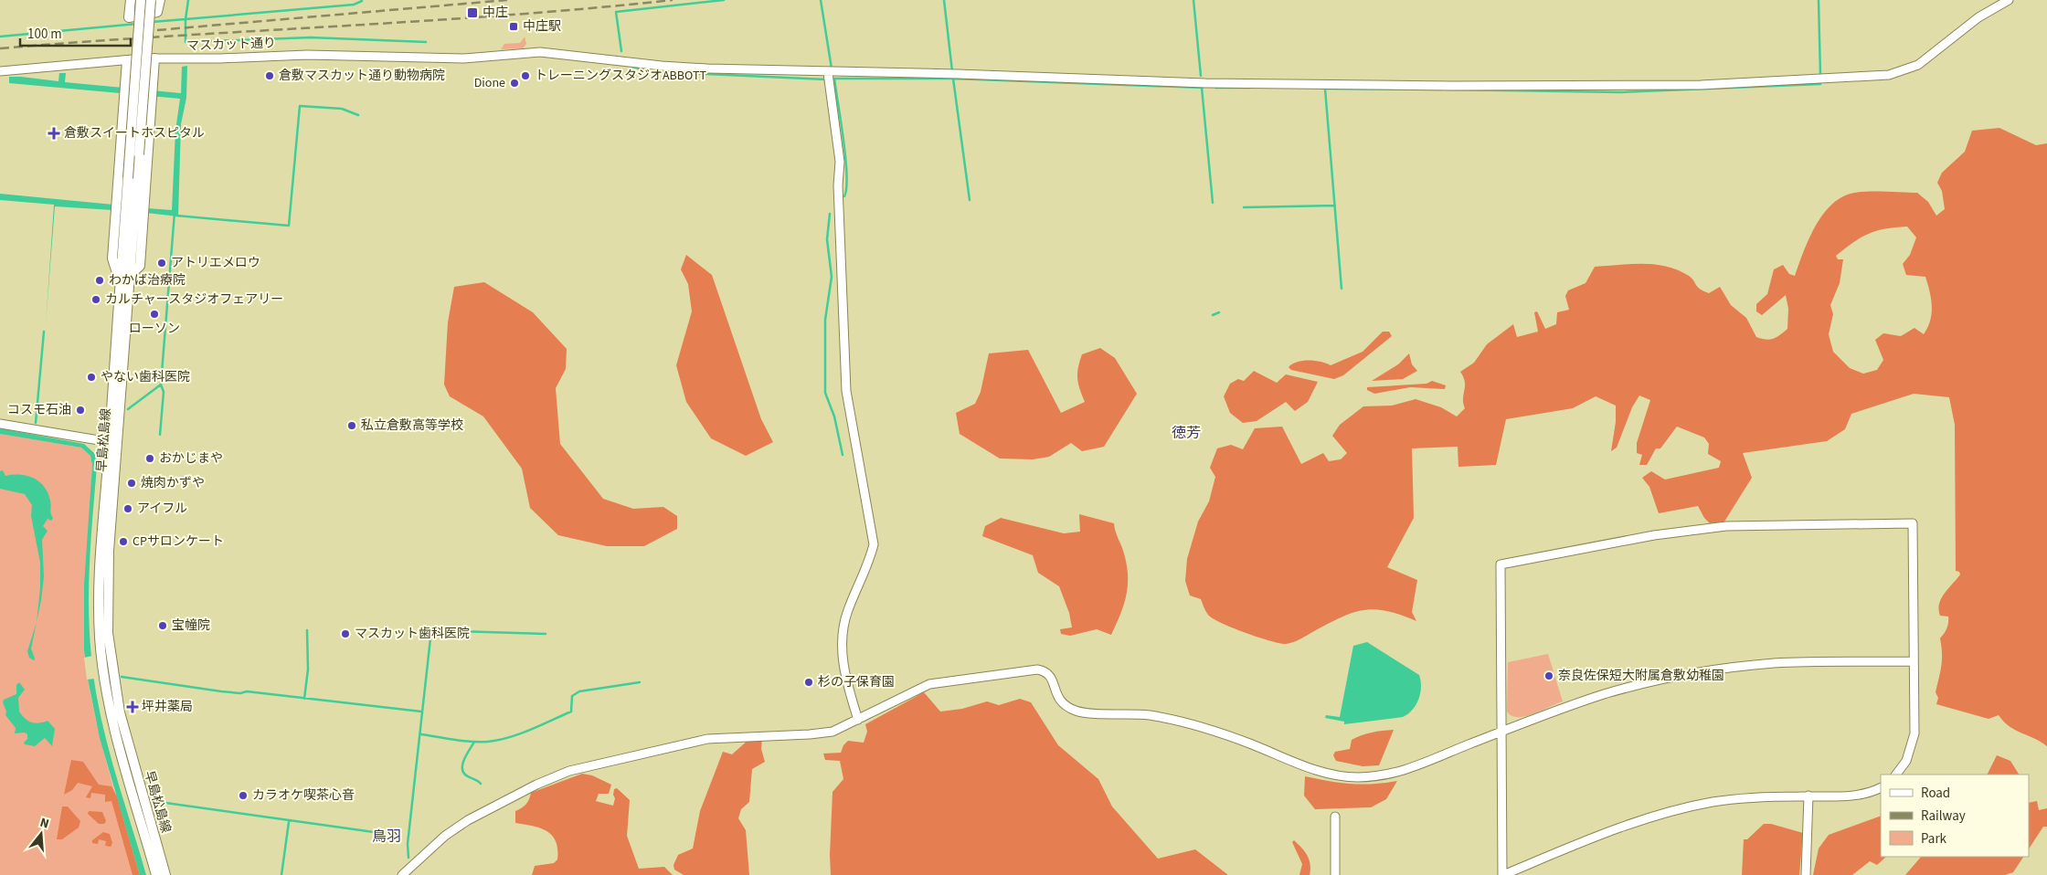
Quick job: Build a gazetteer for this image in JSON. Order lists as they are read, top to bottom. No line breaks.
{"streets":{"main road":["早島松島線"],"street":["マスカット通り"]},"districts":["徳芳","鳥羽"],"places":{"transit":["中庄","中庄駅"],"other":["倉敷マスカット通り動物病院","トレーニングスタジオABBOTT","Dione","アトリエメロウ","わかば治療院","カルチャースタジオフェアリー","ローソン","やない歯科医院","コスモ石油","私立倉敷高等学校","おかじまや","焼肉かずや","アイフル","CPサロンケート","宝幢院","マスカット歯科医院","奈良佐保短大附属倉敷幼稚園","杉の子保育園","カラオケ喫茶心音"],"health":["倉敷スイートホスピタル","坪井薬局"]},"legend":["Road","Railway","Park"],"scale_bar":"100 m","north":"top"}
